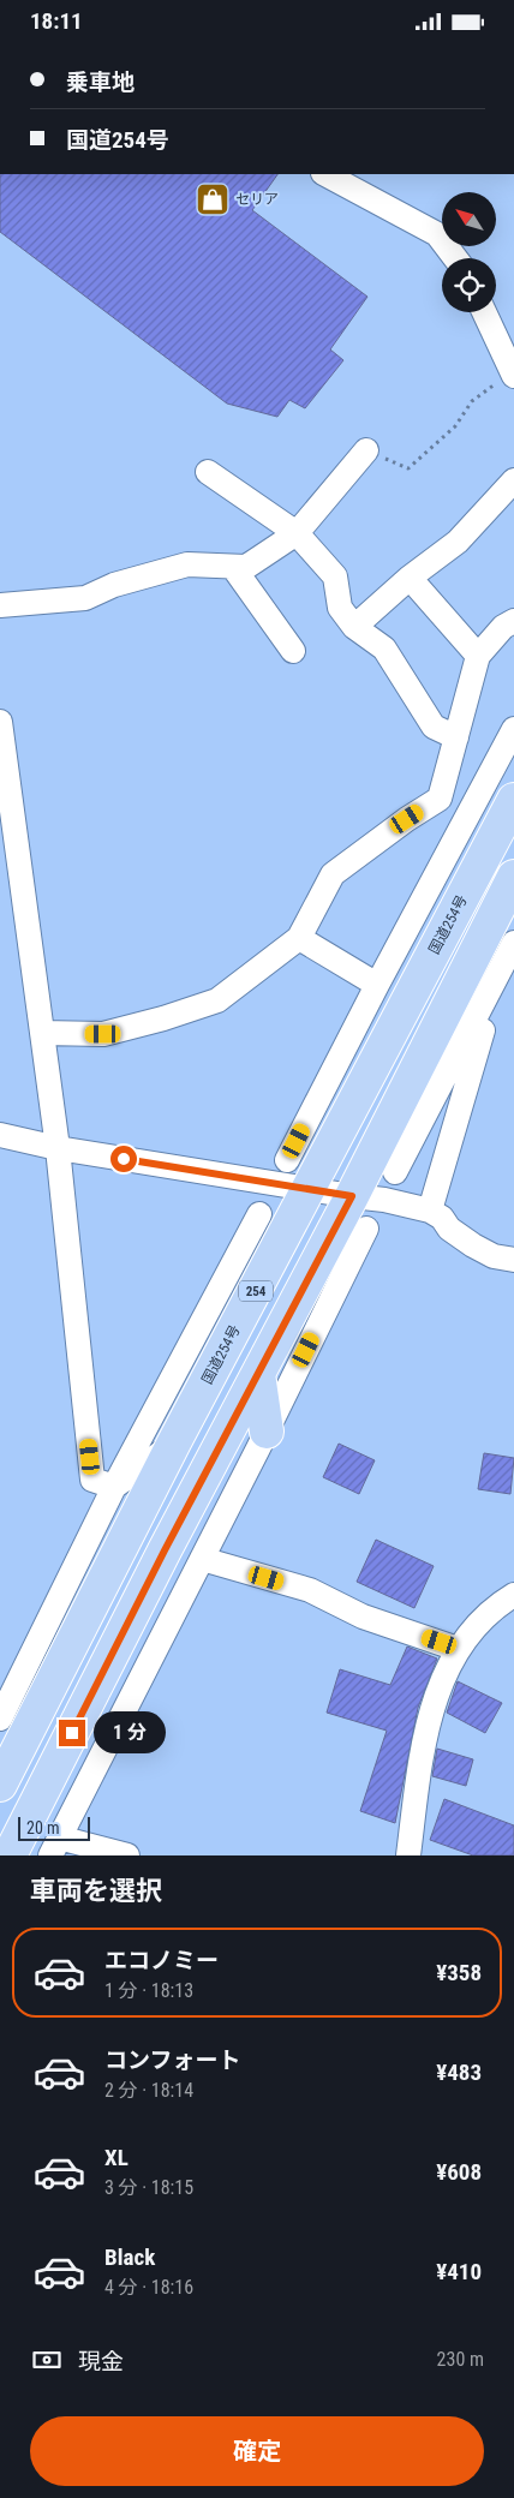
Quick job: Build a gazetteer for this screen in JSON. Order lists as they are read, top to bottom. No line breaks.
{"streets":{"highway":["国道254号","254"]},"places":{"shop":["セリア"]},"scale_bar":"20 m","north":"top left","page":{"status":"18:11","banner":["乗車地","国道254号"],"bubble":"1 分","scale":"20 m","heading":"車両を選択","list":[{"name":"エコノミー","note":"1 分 · 18:13","value":"¥358"},{"name":"コンフォート","note":"2 分 · 18:14","value":"¥483"},{"name":"XL","note":"3 分 · 18:15","value":"¥608"},{"name":"Black","note":"4 分 · 18:16","value":"¥410"}],"pay":["現金","230 m"],"buttons":"確定"}}
